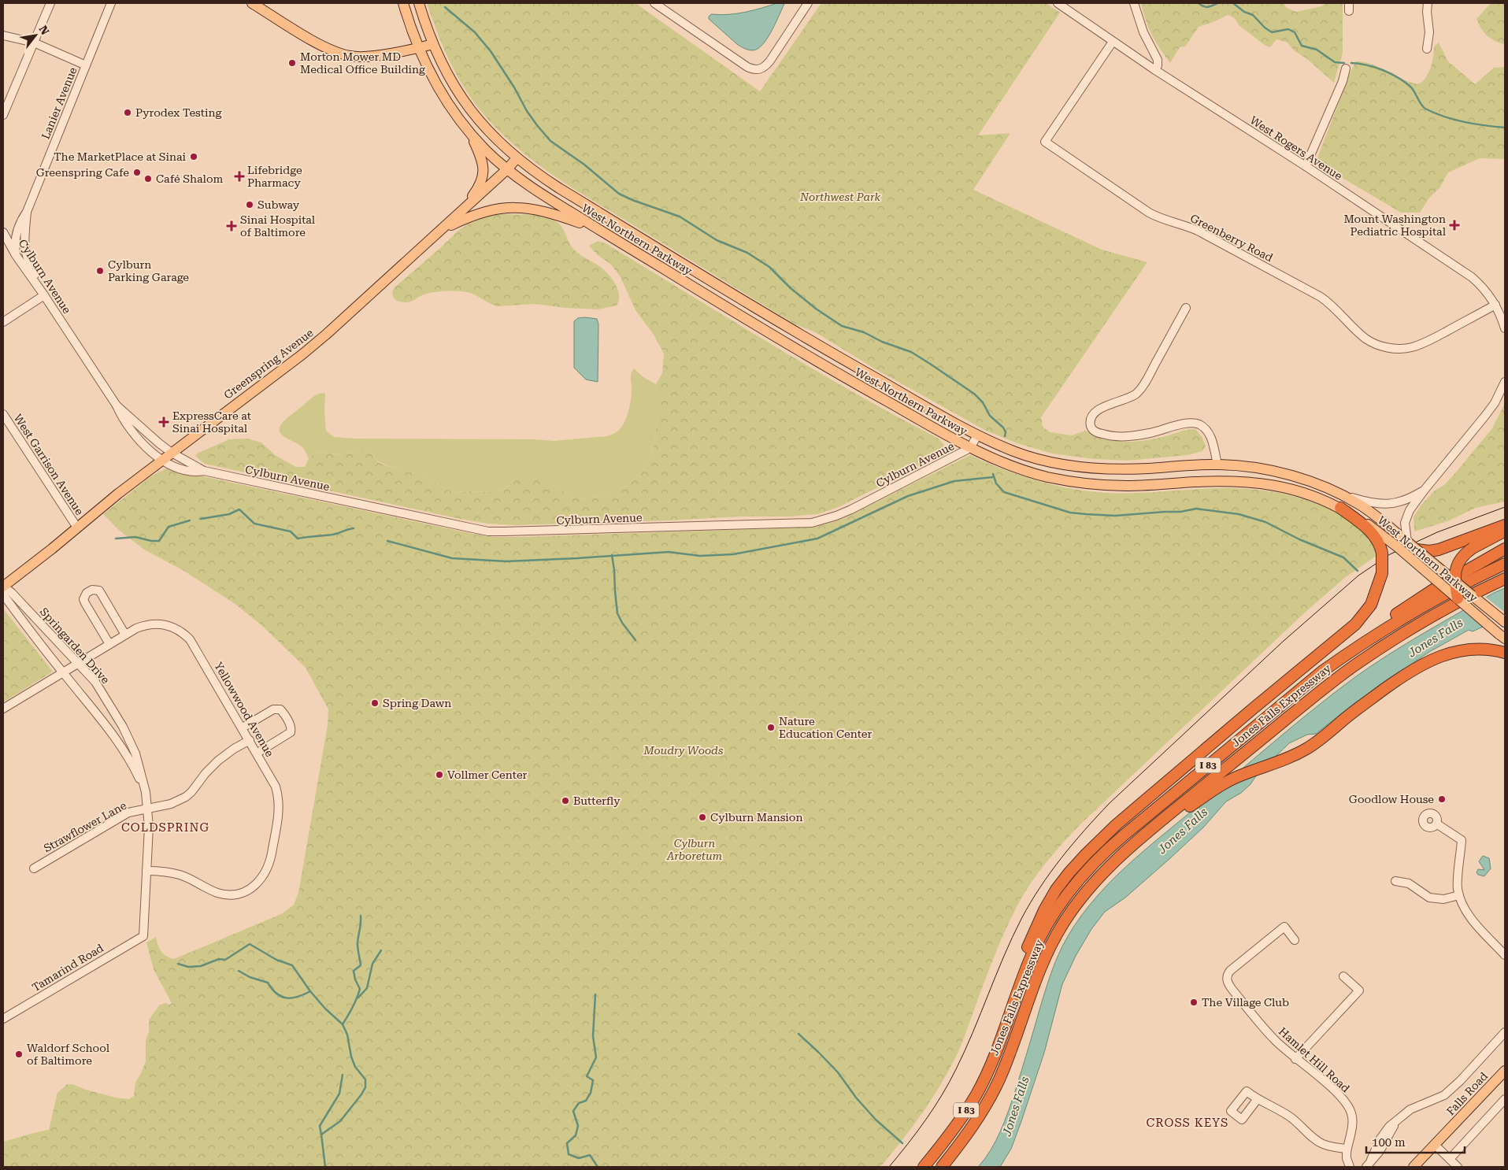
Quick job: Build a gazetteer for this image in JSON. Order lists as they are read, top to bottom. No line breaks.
{"streets":{"highway":["Jones Falls Expressway","I 83"],"main road":["West Northern Parkway","Greenspring Avenue","Falls Road"],"street":["Lanier Avenue","West Rogers Avenue","Greenberry Road","Cylburn Avenue","West Garrison Avenue","Springarden Drive","Yellowwood Avenue","Strawflower Lane","Tamarind Road","Hamlet Hill Road"]},"crossings":[["Lanier Avenue","Cylburn Avenue"],["West Rogers Avenue","Greenberry Road"],["West Northern Parkway","Cylburn Avenue"],["West Northern Parkway","Greenspring Avenue"],["Cylburn Avenue","Greenspring Avenue"],["Greenspring Avenue","West Garrison Avenue"],["Greenspring Avenue","Springarden Drive"],["Springarden Drive","Yellowwood Avenue"],["Springarden Drive","Strawflower Lane"],["Springarden Drive","Tamarind Road"],["Yellowwood Avenue","Strawflower Lane"]],"districts":["COLDSPRING","CROSS KEYS"],"water":["Jones Falls"],"parks":["Northwest Park","Moudry Woods","Cylburn Arboretum"],"places":{"other":["Morton Mower MD Medical Office Building","Pyrodex Testing","The MarketPlace at Sinai","Greenspring Cafe","Café Shalom","Subway","Cylburn Parking Garage","Spring Dawn","Nature Education Center","Vollmer Center","Goodlow House","Butterfly","Cylburn Mansion","The Village Club","Waldorf School of Baltimore"],"health":["Lifebridge Pharmacy","Mount Washington Pediatric Hospital","Sinai Hospital of Baltimore","ExpressCare at Sinai Hospital"]},"scale_bar":"100 m","north":"top right"}
